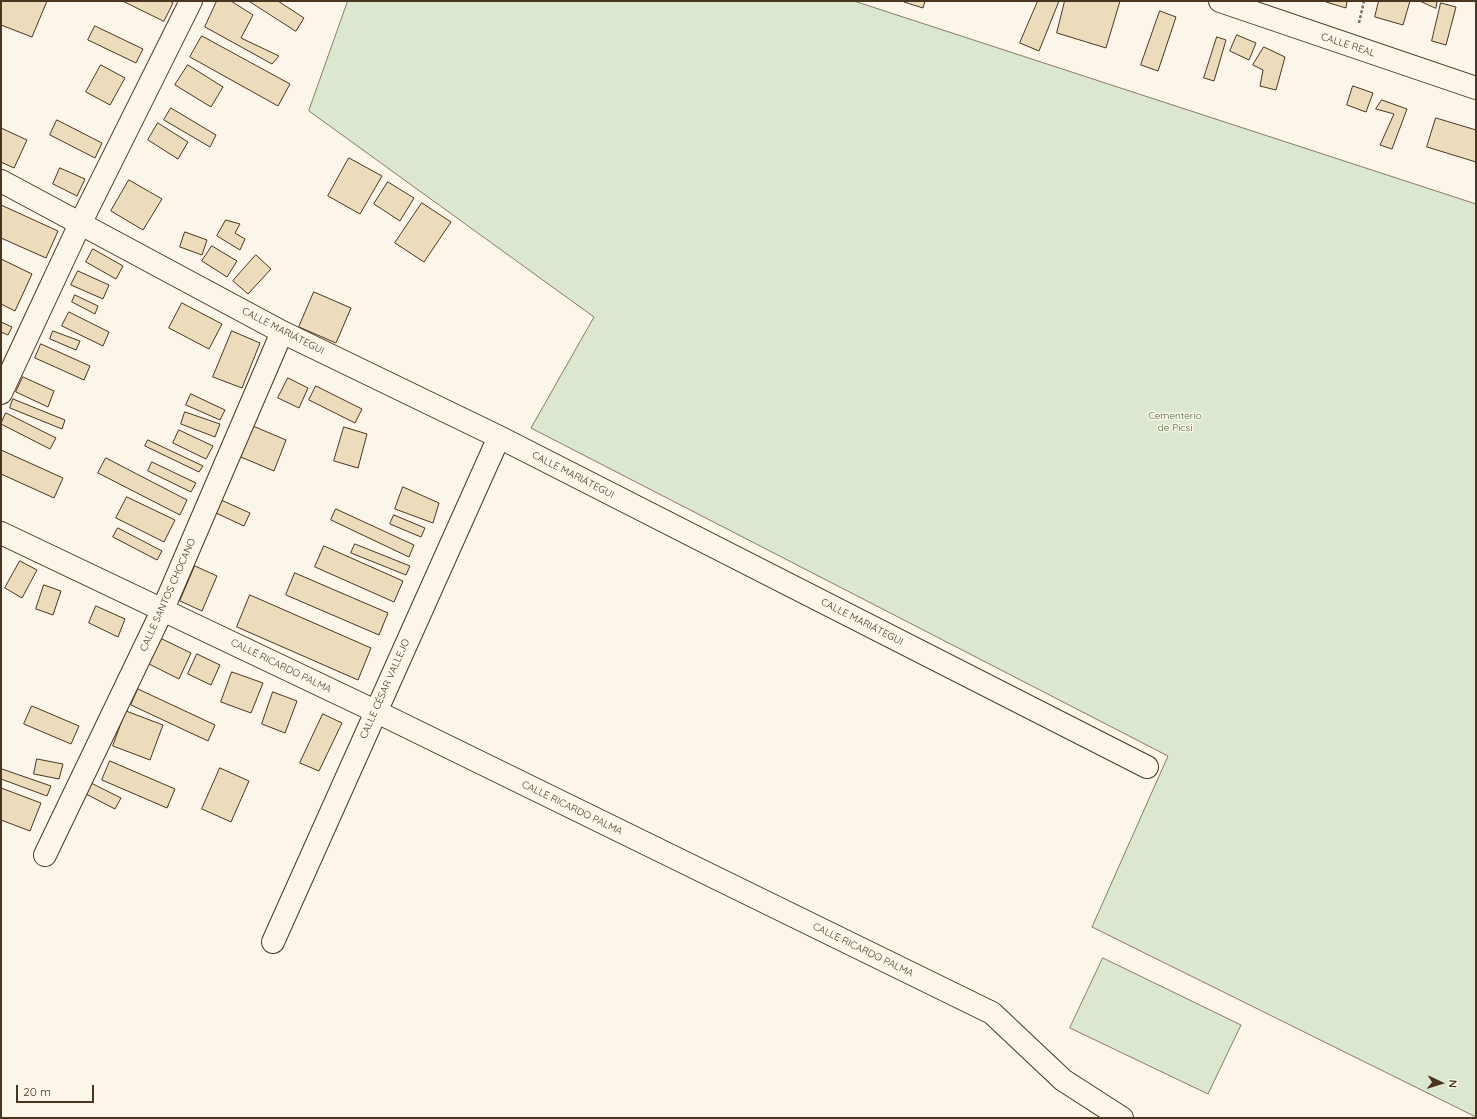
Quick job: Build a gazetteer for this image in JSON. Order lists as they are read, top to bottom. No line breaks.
{"streets":{"street":["CALLE REAL","CALLE MARIÁTEGUI","CALLE SANTOS CHOCANO","CALLE RICARDO PALMA","CALLE CÉSAR VALLEJO"]},"crossings":[["CALLE MARIÁTEGUI","CALLE SANTOS CHOCANO"],["CALLE MARIÁTEGUI","CALLE CÉSAR VALLEJO"],["CALLE SANTOS CHOCANO","CALLE RICARDO PALMA"],["CALLE RICARDO PALMA","CALLE CÉSAR VALLEJO"]],"parks":["Cementerio de Picsi"],"scale_bar":"20 m","north":"right"}
